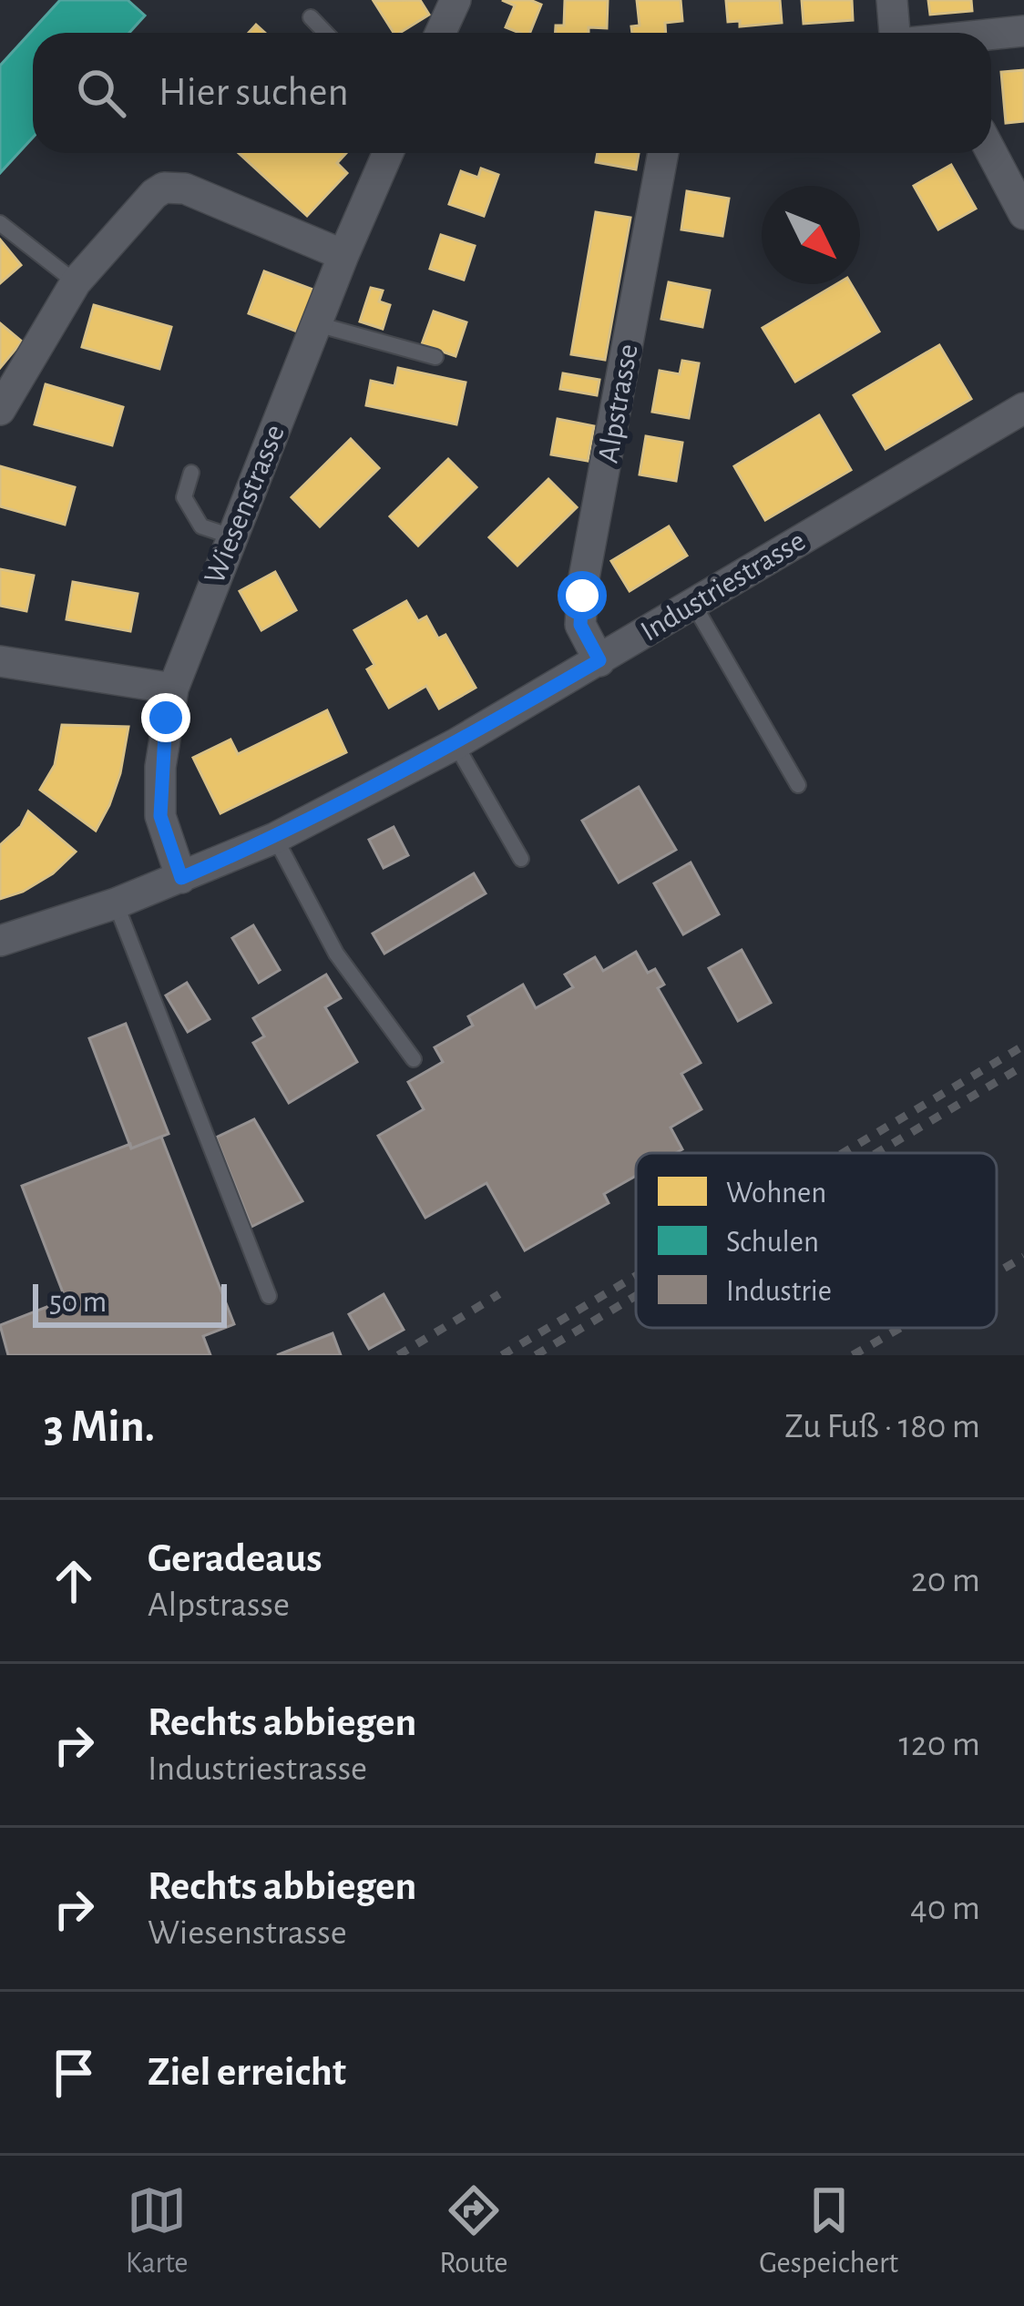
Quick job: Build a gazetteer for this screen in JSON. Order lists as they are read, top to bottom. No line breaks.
{"streets":{"street":["Alpstrasse","Wiesenstrasse","Industriestrasse"]},"crossings":[["Alpstrasse","Industriestrasse"],["Wiesenstrasse","Industriestrasse"]],"legend":["Wohnen","Schulen","Industrie"],"scale_bar":"50 m","north":"bottom right","page":{"search":"Hier suchen","scale":"50 m","heading":["3 Min.","Zu Fuß · 180 m"],"list":[["Geradeaus","Alpstrasse","20 m"],["Rechts abbiegen","Industriestrasse","120 m"],["Rechts abbiegen","Wiesenstrasse","40 m"],"Ziel erreicht"],"nav":["Karte","Route","Gespeichert"]}}
